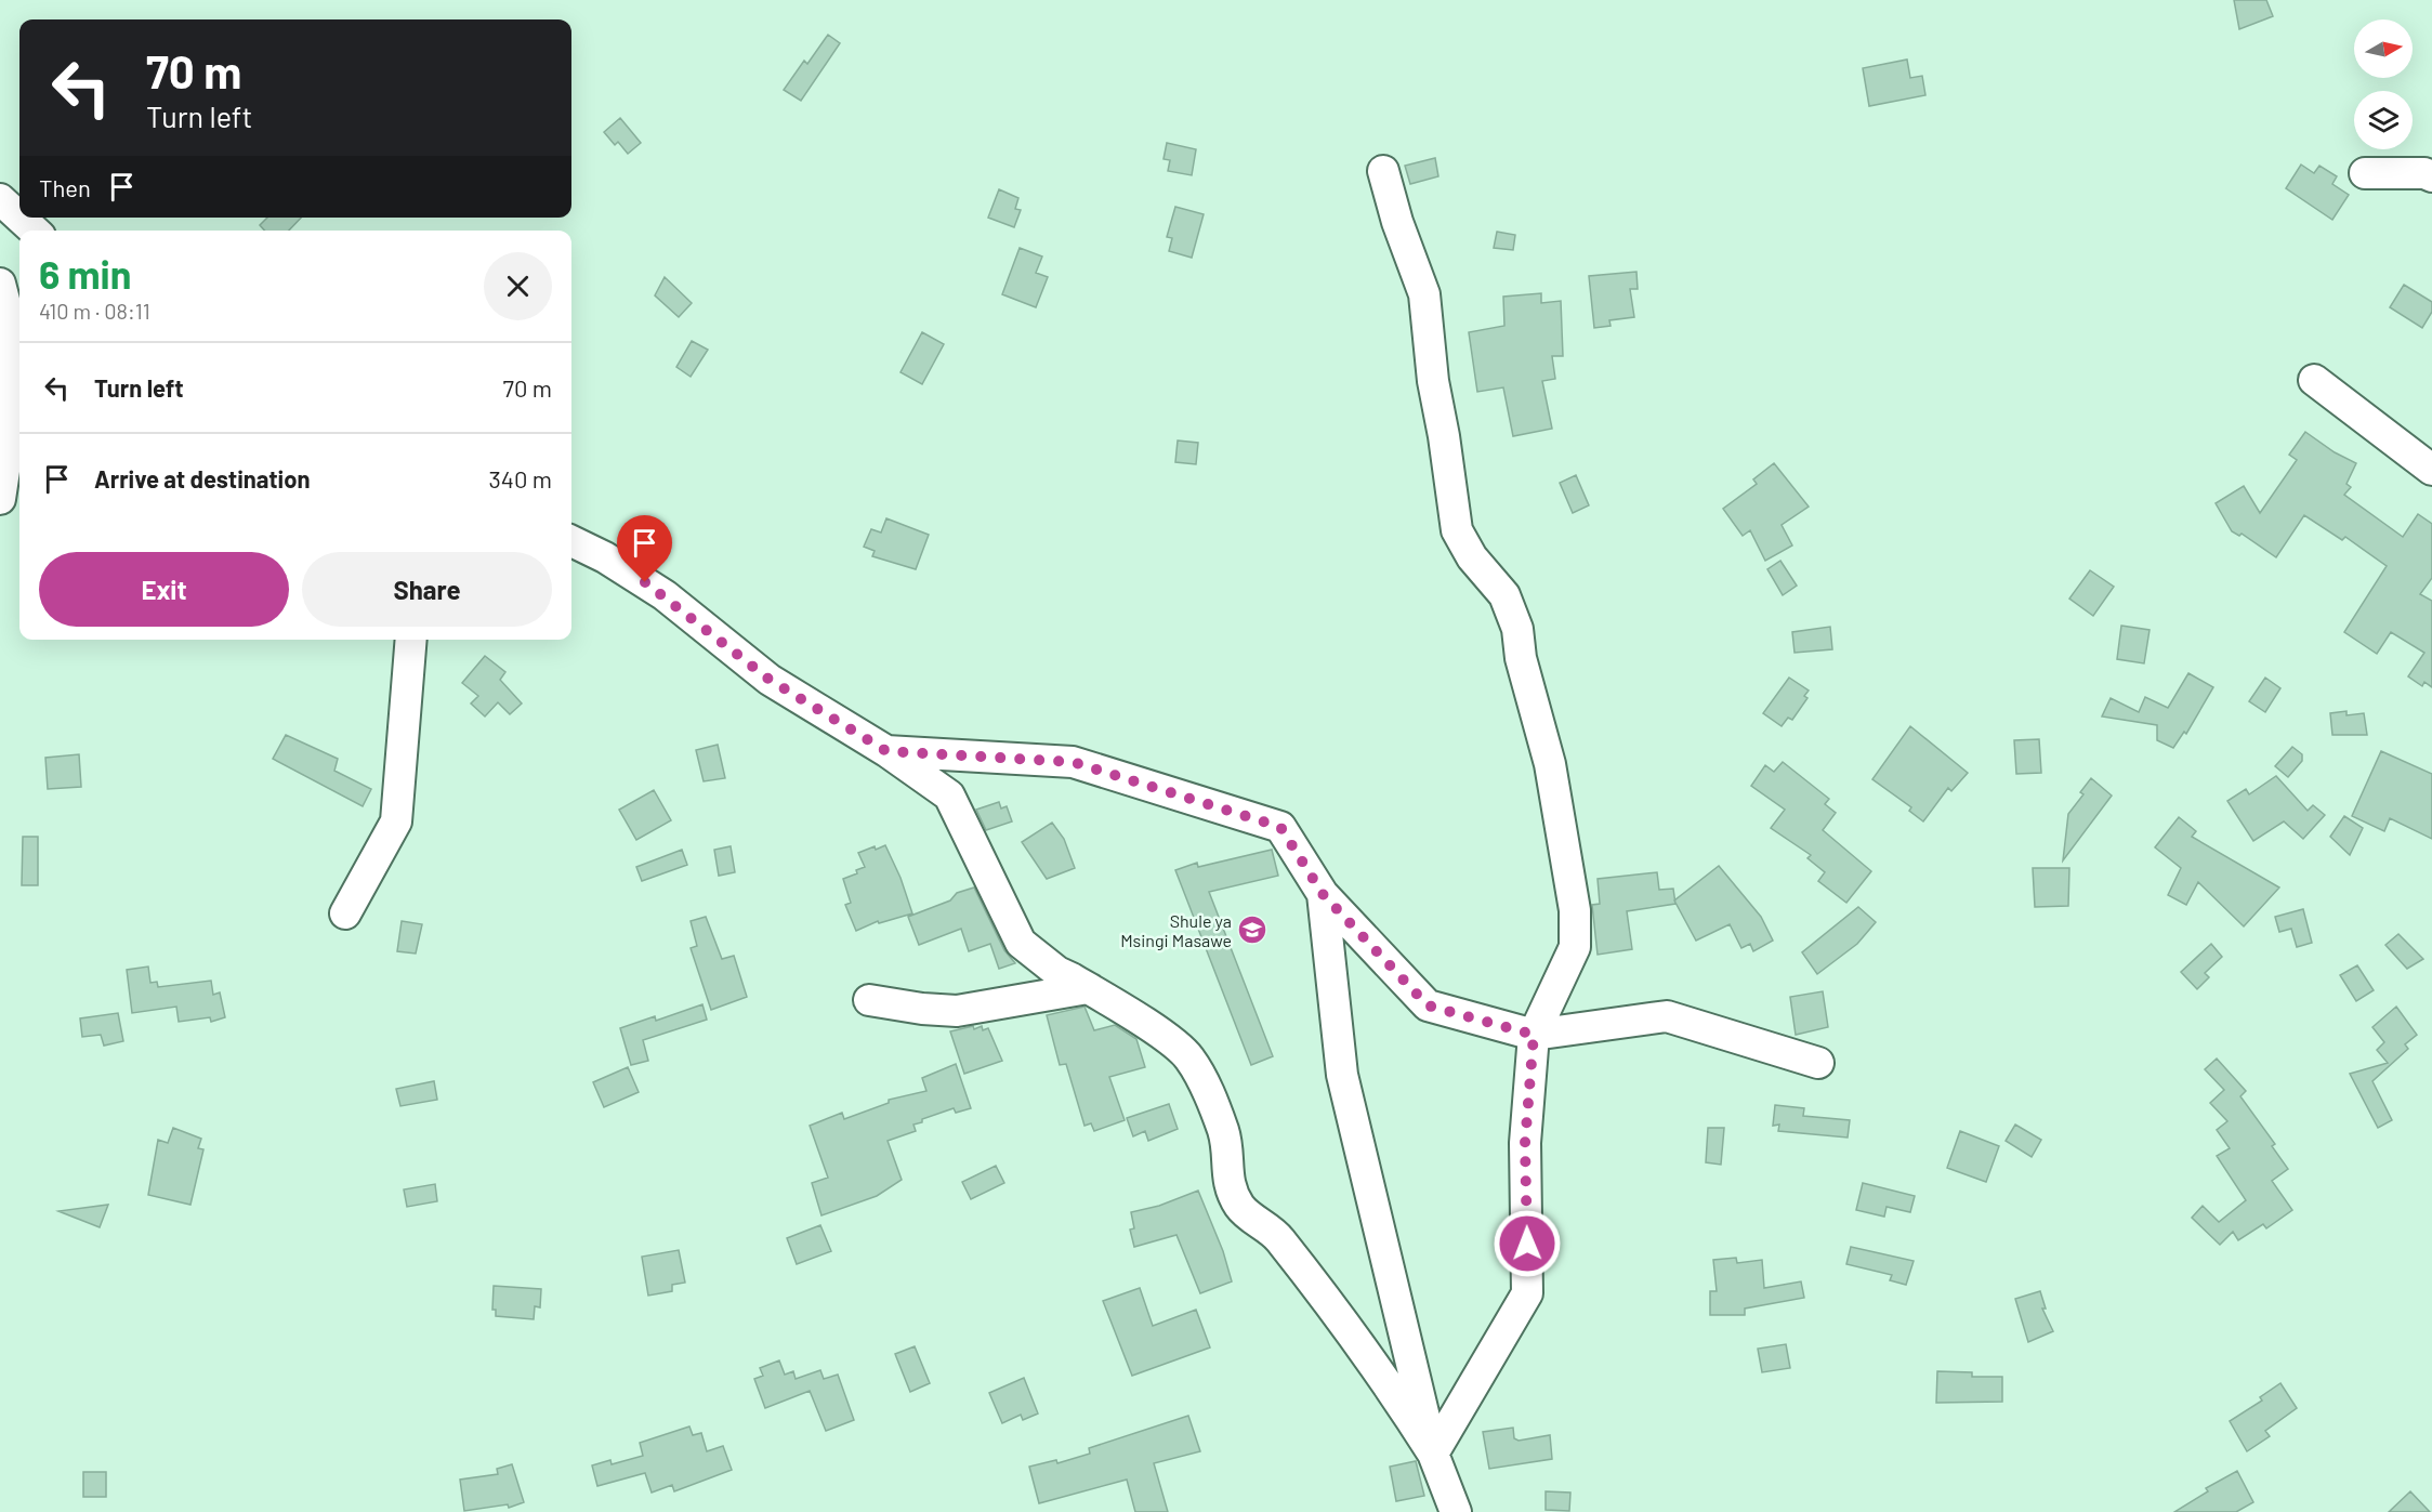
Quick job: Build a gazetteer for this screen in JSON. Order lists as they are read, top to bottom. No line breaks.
{"places":{"school or university":["Shule ya Msingi Masawe"]},"north":"right","page":{"turn":["70 m","Turn left"],"then":"Then","heading":["6 min","410 m · 08:11"],"list":[{"name":"Turn left","value":"70 m"},{"name":"Arrive at destination","value":"340 m"}],"buttons":["Exit","Share"]}}
